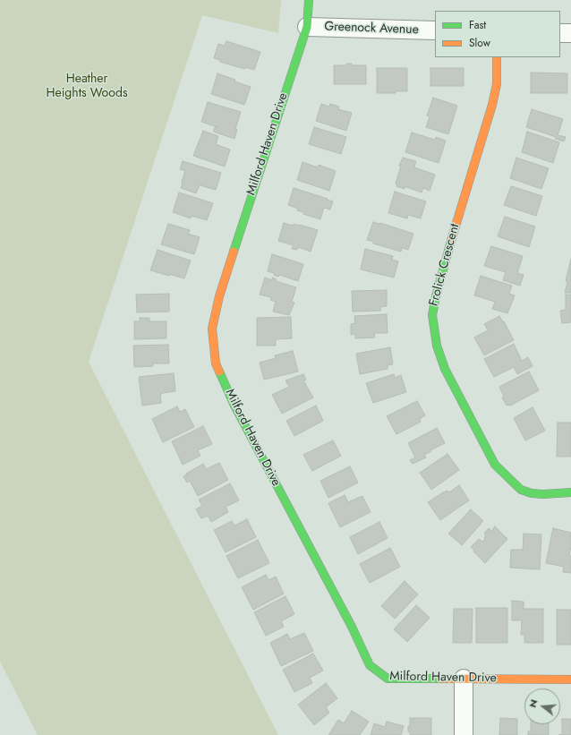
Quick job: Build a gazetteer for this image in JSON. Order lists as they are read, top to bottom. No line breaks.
{"streets":{"street":["Greenock Avenue","Milford Haven Drive","Frolick Crescent"]},"crossings":[["Greenock Avenue","Milford Haven Drive"]],"parks":["Heather Heights Woods"],"legend":["Fast","Slow"],"north":"left"}
